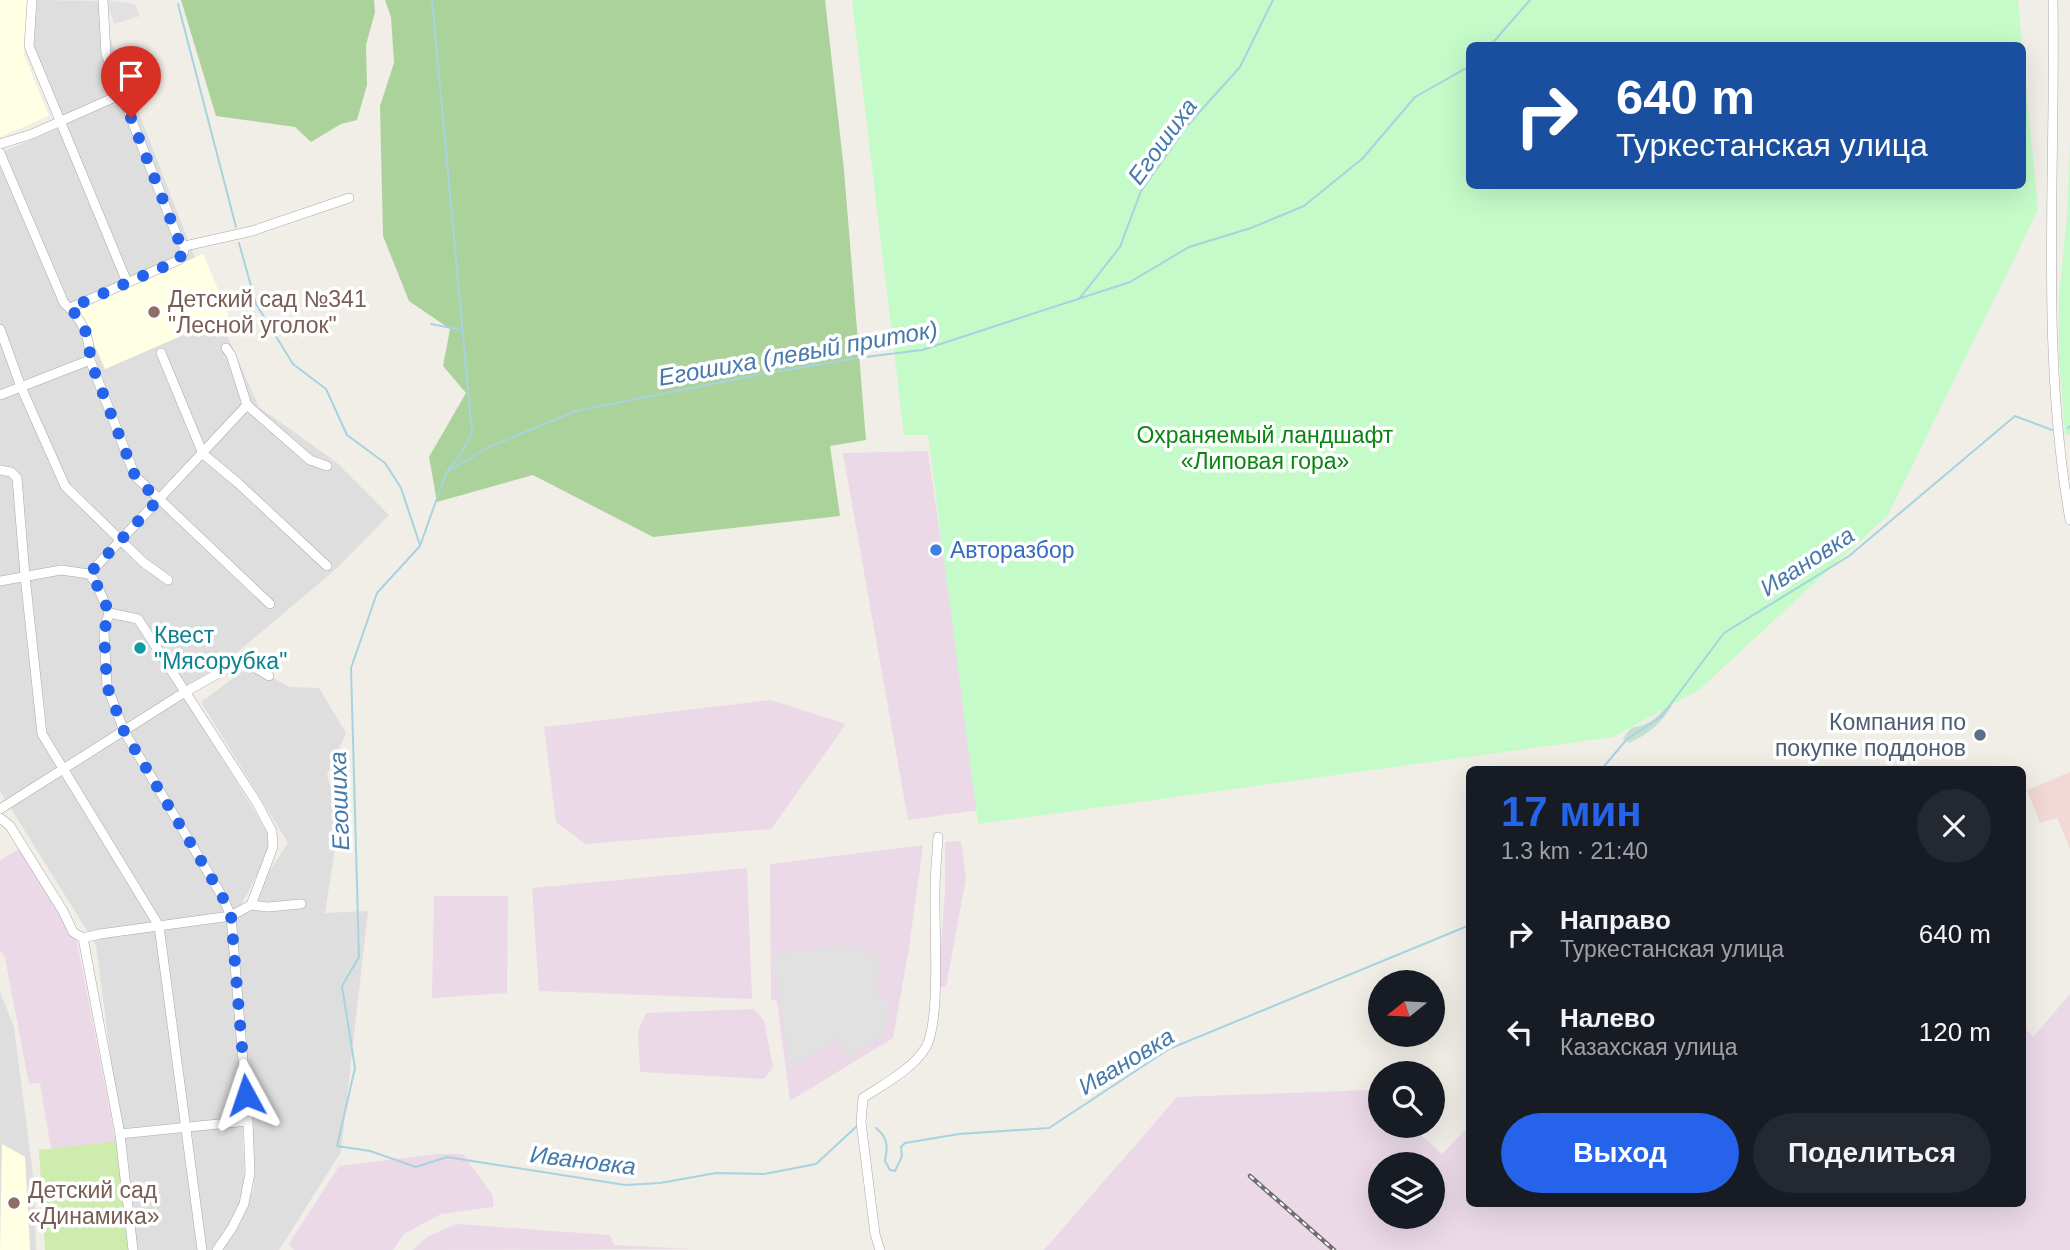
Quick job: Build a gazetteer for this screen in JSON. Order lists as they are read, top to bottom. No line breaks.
{"water":["Егошиха","Егошиха (левый приток)","Ивановка"],"parks":["Охраняемый ландшафт «Липовая гора»"],"places":["Детский сад №341 \"Лесной уголок\"","Авторазбор","Квест \"Мясорубка\"","Компания по покупке поддонов","Детский сад «Динамика»"],"north":"left","page":{"turn":["640 m","Туркестанская улица"],"heading":["17 мин","1.3 km · 21:40"],"list":[{"name":"Направо","note":"Туркестанская улица","value":"640 m"},{"name":"Налево","note":"Казахская улица","value":"120 m"}],"buttons":["Выход","Поделиться"]}}
